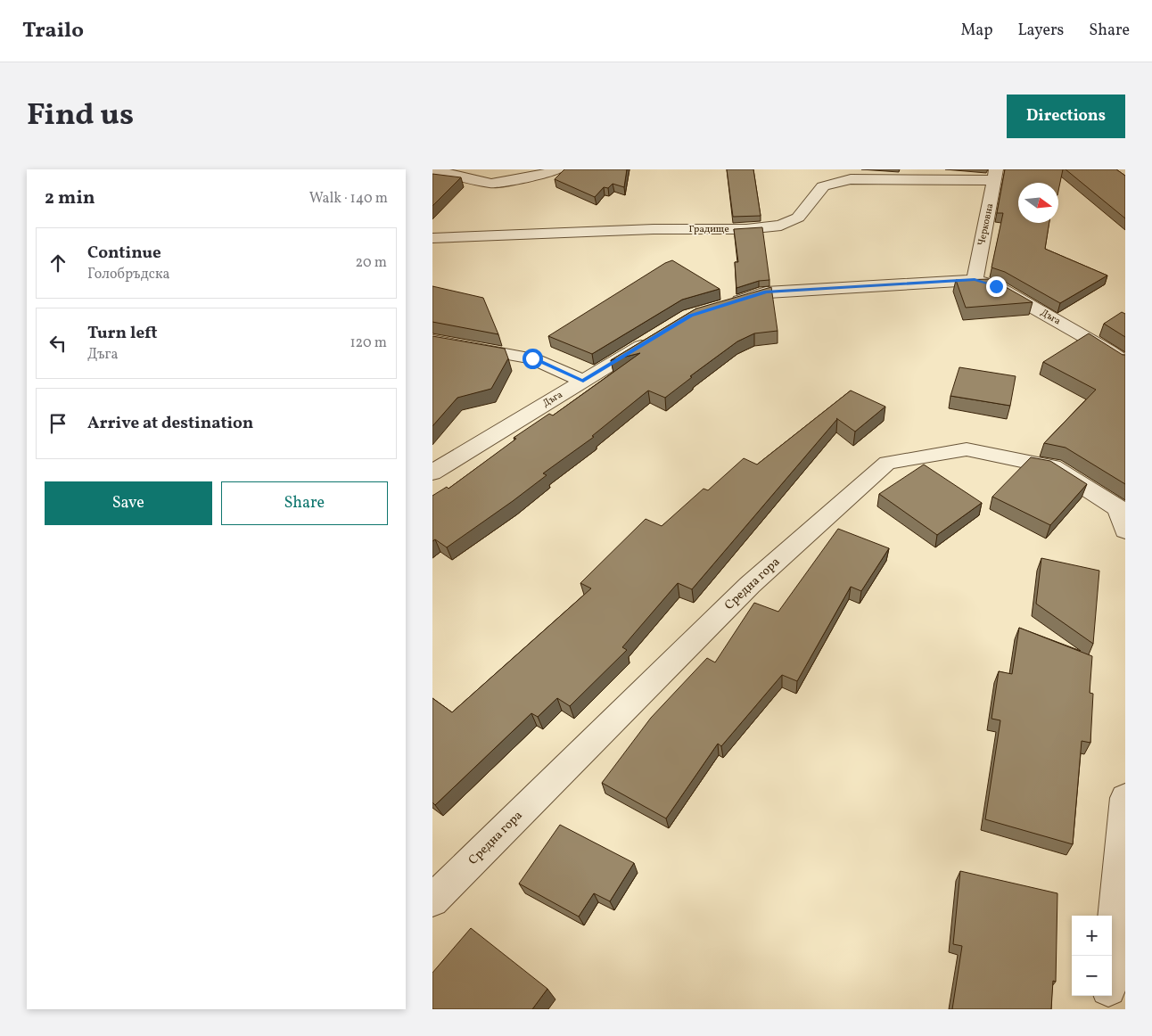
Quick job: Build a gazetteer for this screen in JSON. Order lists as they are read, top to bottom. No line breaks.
{"streets":{"street":["Черковна","Градище","Дъга","Средна гора"]},"crossings":[["Черковна","Градище"],["Черковна","Дъга"]],"north":"right","page":{"header":"Trailo","nav":["Map","Layers","Share"],"title":"Find us","buttons":["Directions",["Save","Share"]],"heading":["2 min","Walk · 140 m"],"list":[["Continue","Голобръдска","20 m"],["Turn left","Дъга","120 m"],"Arrive at destination"],"map_buttons":["+","−"]}}
